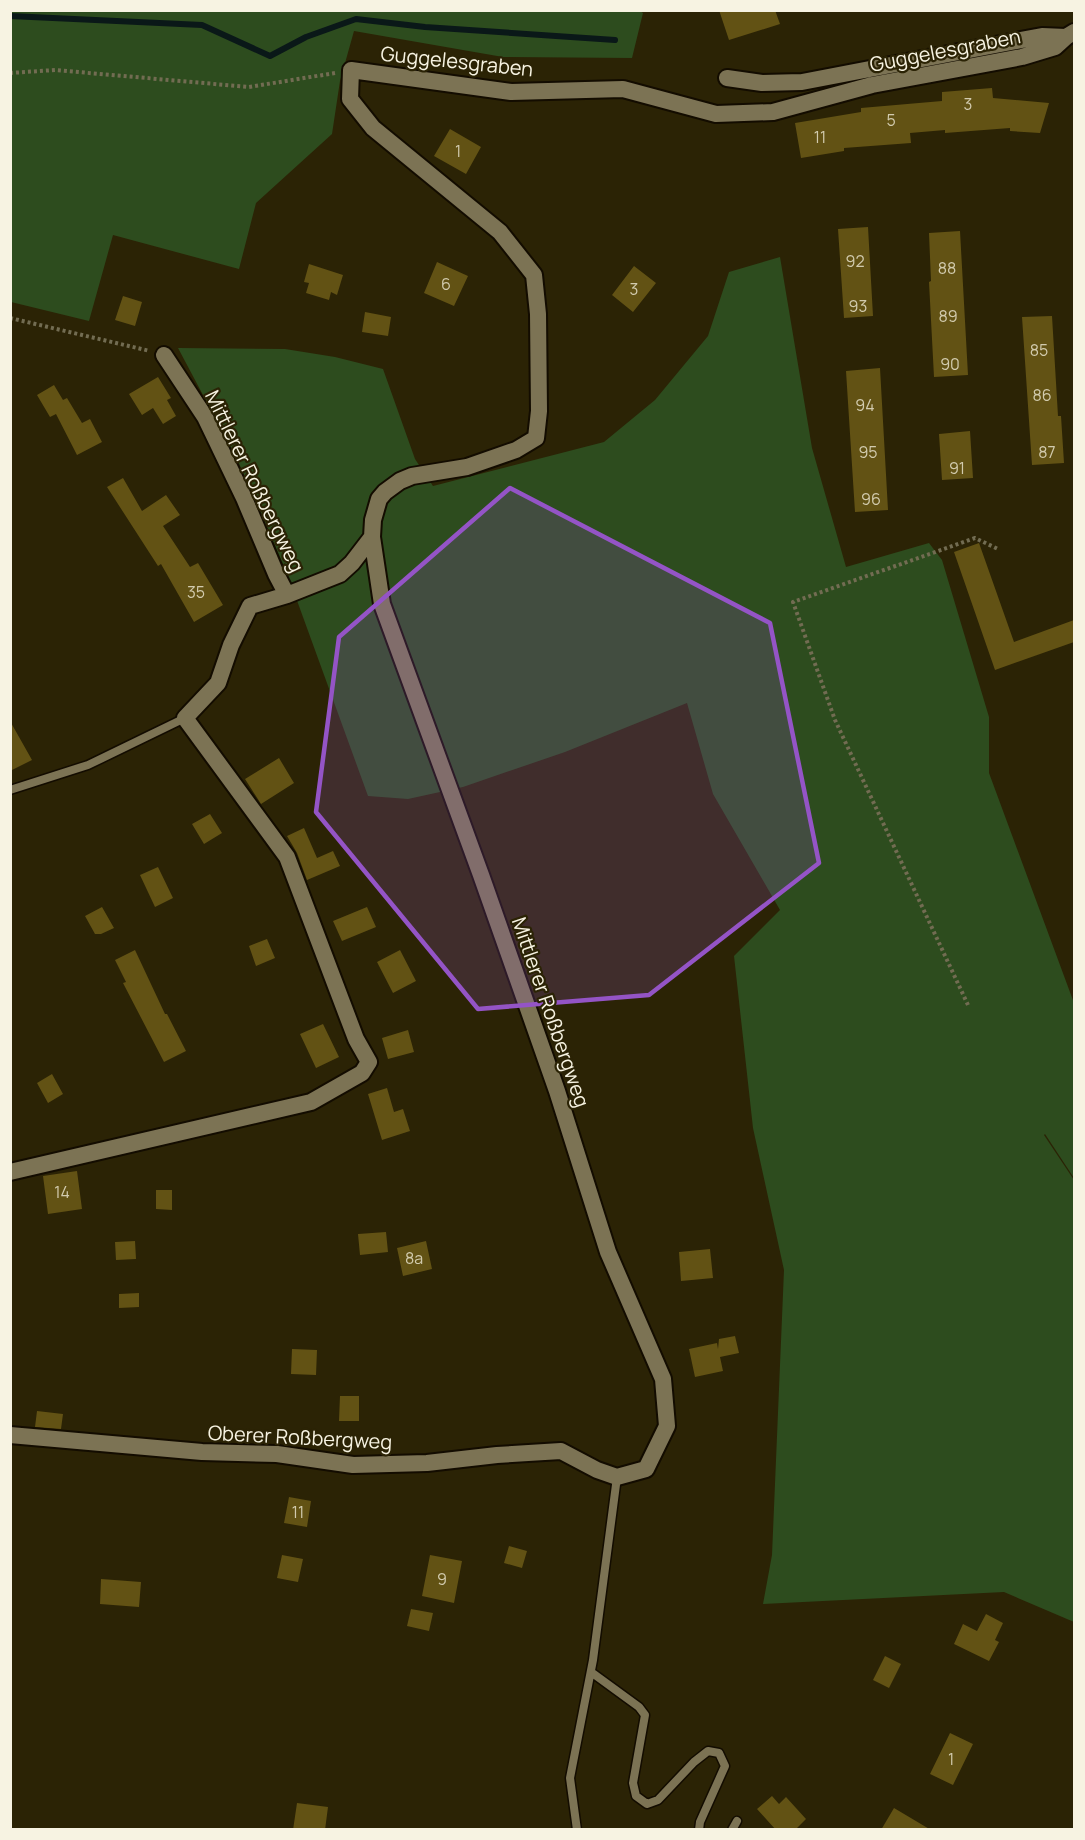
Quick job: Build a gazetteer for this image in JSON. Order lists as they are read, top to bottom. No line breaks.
{"streets":{"street":["Guggelesgraben","Mittlerer Roßbergweg","Oberer Roßbergweg"]},"crossings":[["Guggelesgraben","Mittlerer Roßbergweg"],["Mittlerer Roßbergweg","Oberer Roßbergweg"]],"house_numbers":["3","5","11","1","92","88","6","3","93","89","85","90","86","94","95","87","91","96","35","14","8a","11","9","1"]}
